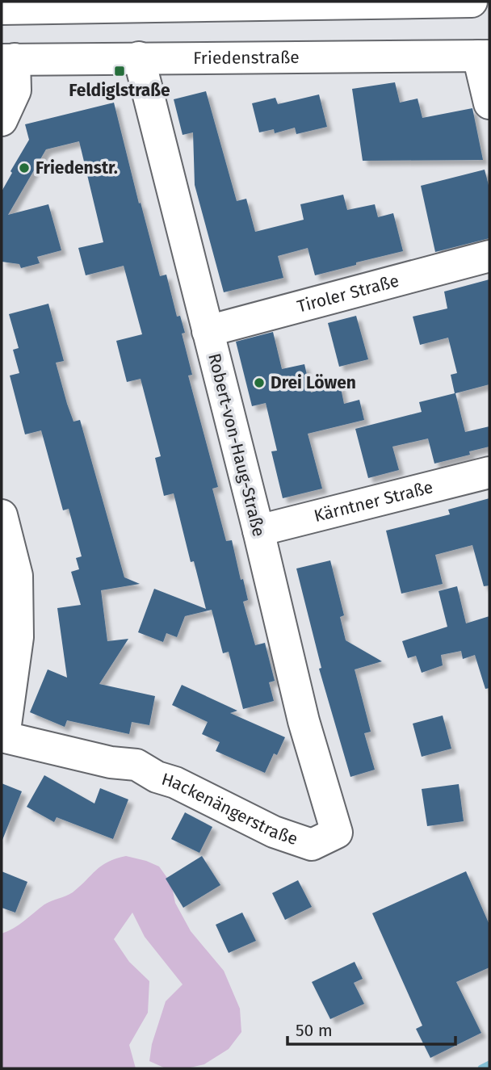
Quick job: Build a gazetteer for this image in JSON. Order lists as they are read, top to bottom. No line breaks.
{"streets":{"street":["Friedenstraße","Tiroler Straße","Robert-von-Haug-Straße","Kärntner Straße","Hackenängerstraße"]},"crossings":[["Friedenstraße","Robert-von-Haug-Straße"],["Tiroler Straße","Robert-von-Haug-Straße"],["Robert-von-Haug-Straße","Kärntner Straße"],["Robert-von-Haug-Straße","Hackenängerstraße"]],"places":{"transit":["Feldiglstraße"],"other":["Friedenstr.","Drei Löwen"]},"scale_bar":"50 m"}
